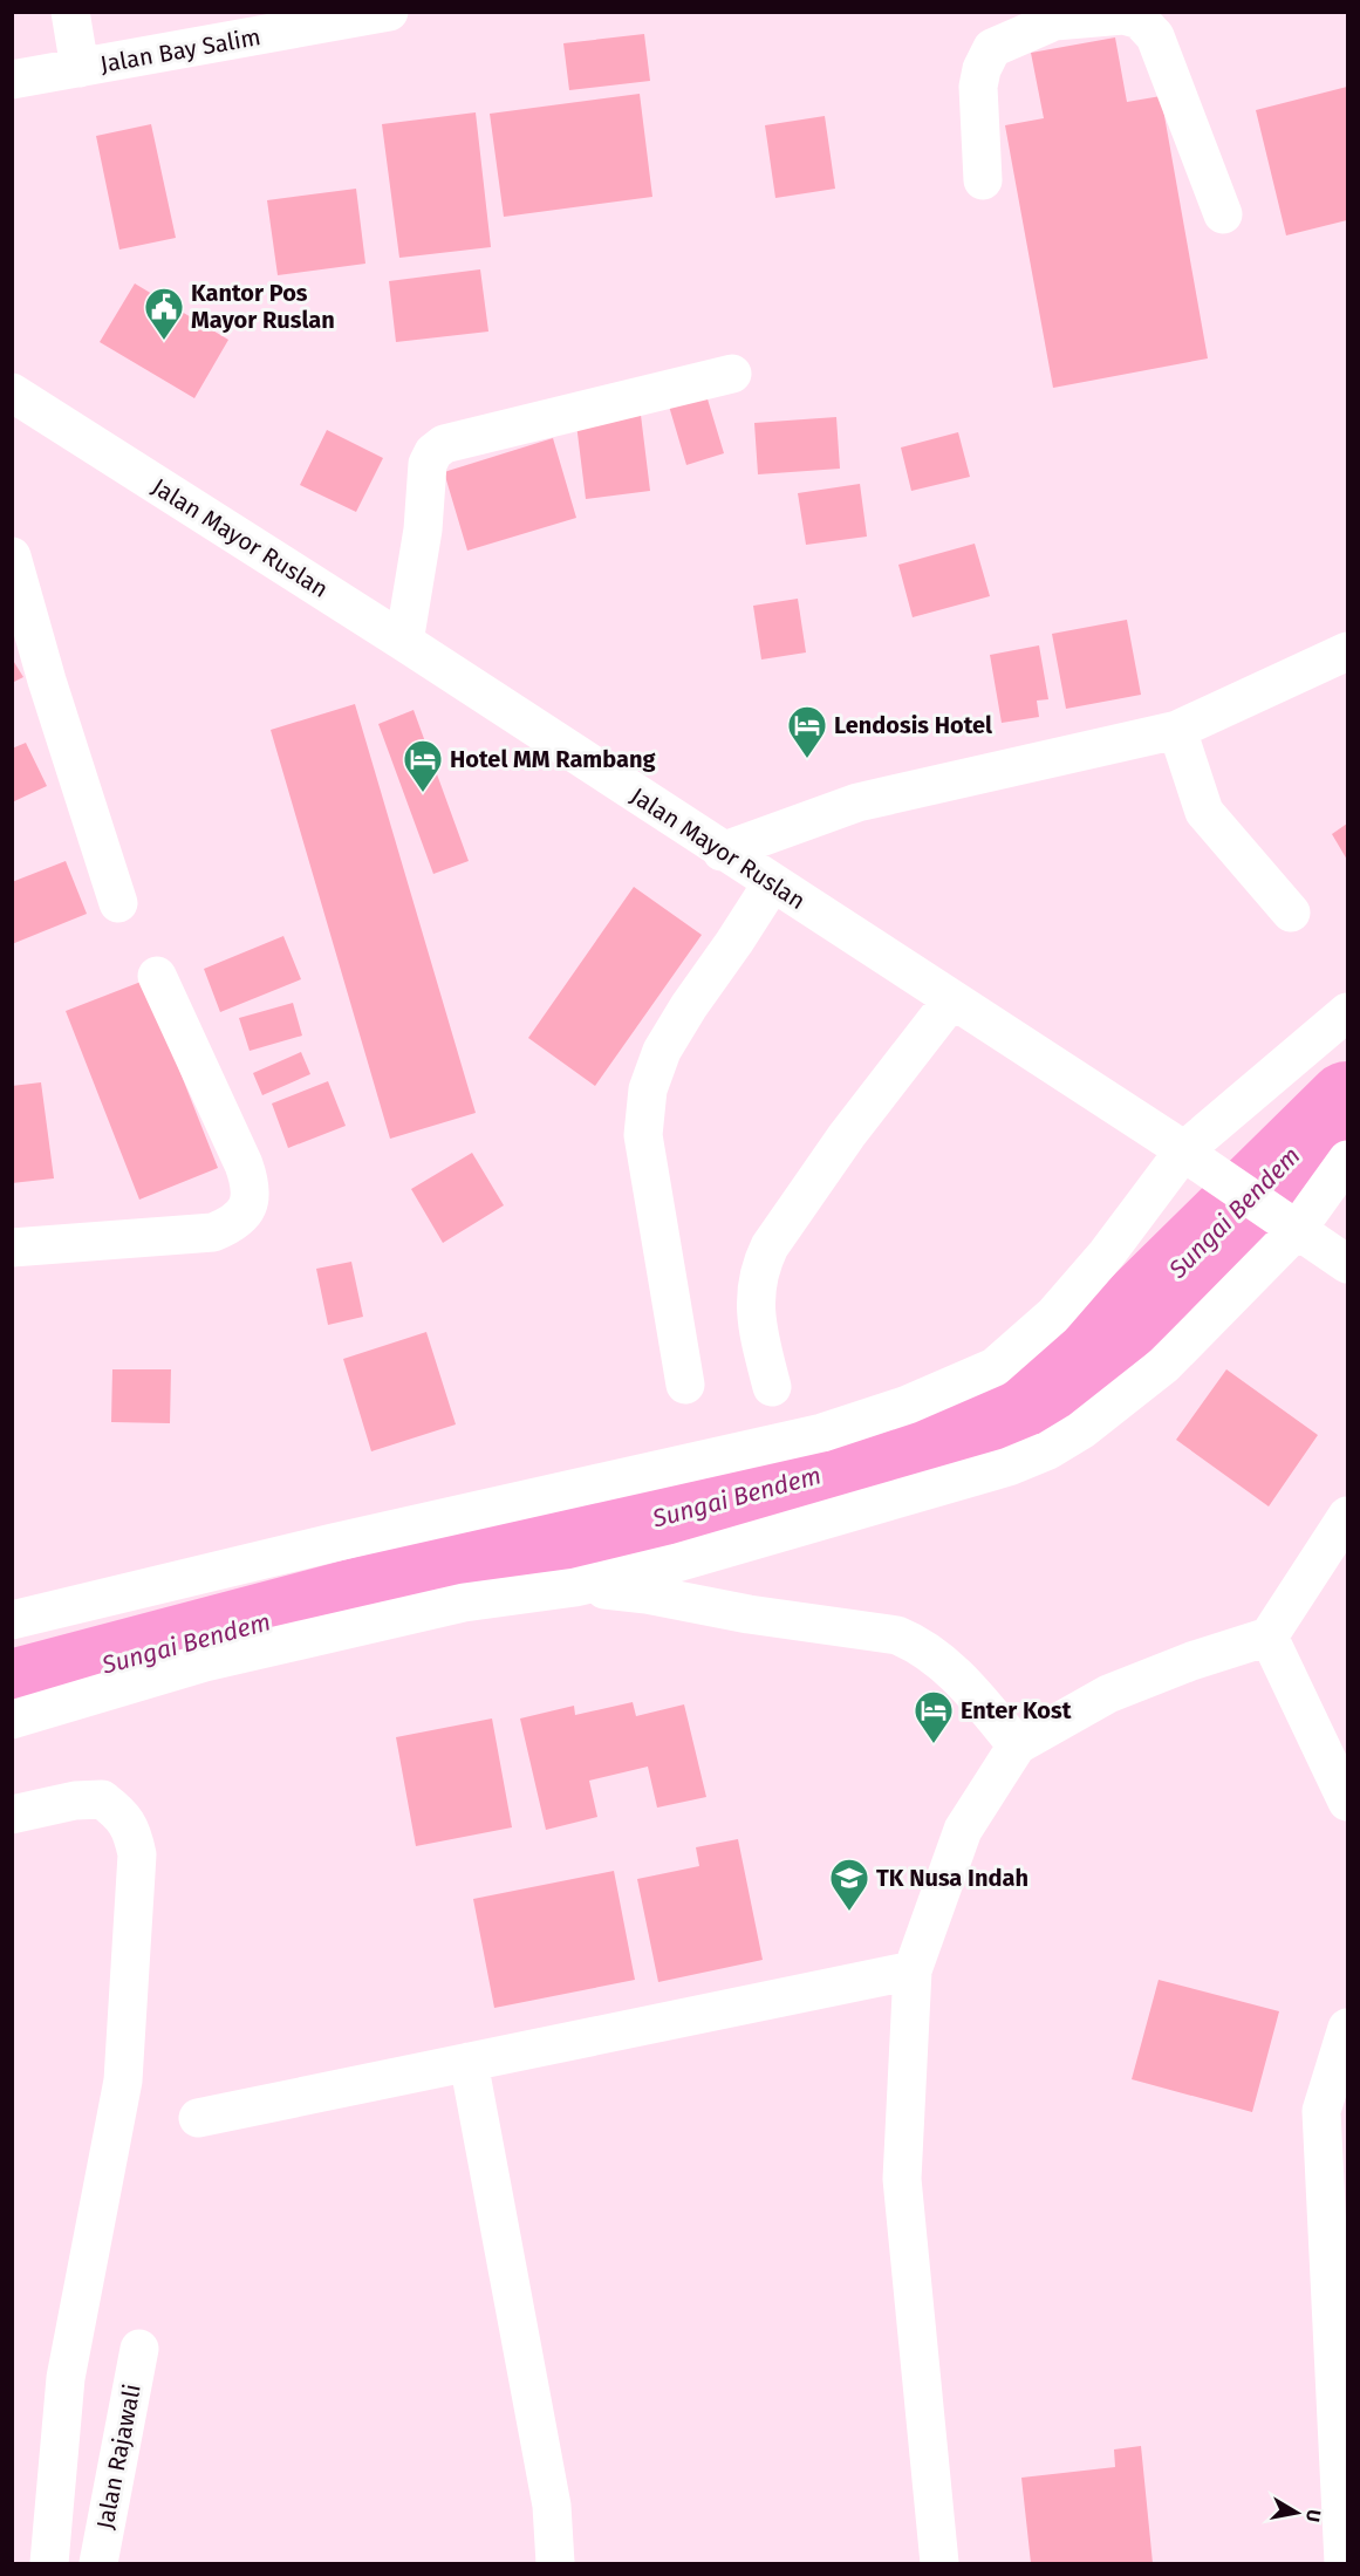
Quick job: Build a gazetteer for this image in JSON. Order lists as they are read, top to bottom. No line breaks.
{"streets":{"street":["Jalan Bay Salim","Jalan Mayor Ruslan","Jalan Rajawali"]},"water":["Sungai Bendem"],"places":{"public building":["Kantor Pos Mayor Ruslan"],"hotel":["Lendosis Hotel","Hotel MM Rambang","Enter Kost"],"school or university":["TK Nusa Indah"]},"north":"right"}
